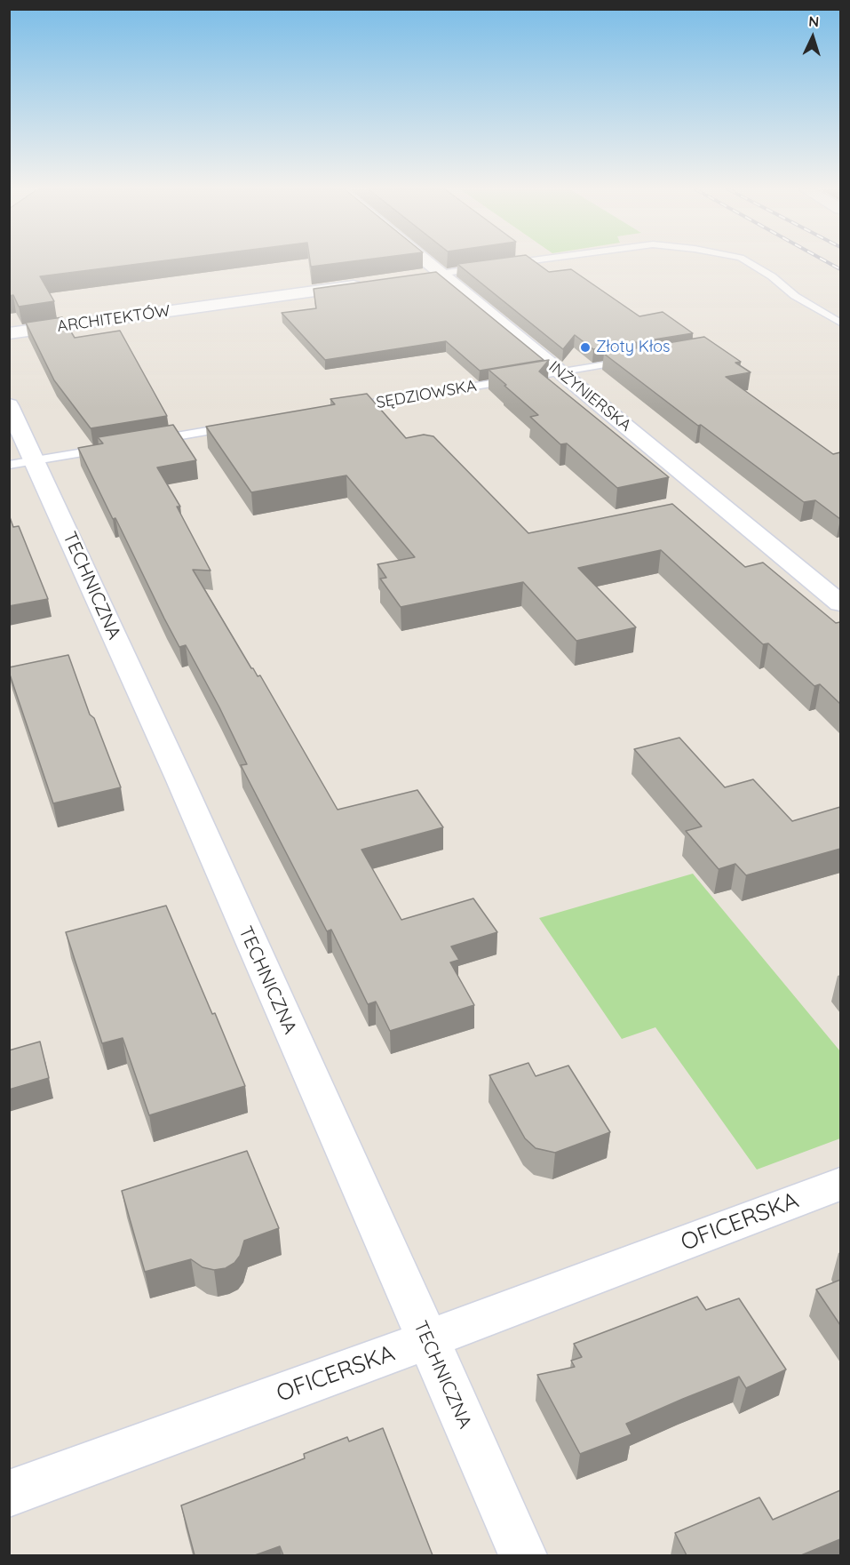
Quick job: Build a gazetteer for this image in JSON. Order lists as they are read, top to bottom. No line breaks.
{"streets":{"street":["ARCHITEKTÓW","INŻYNIERSKA","TECHNICZNA","OFICERSKA"],"lane":["SĘDZIOWSKA"]},"crossings":[["SĘDZIOWSKA","INŻYNIERSKA"],["TECHNICZNA","OFICERSKA"]],"places":["Złoty Kłos"],"north":"top"}
